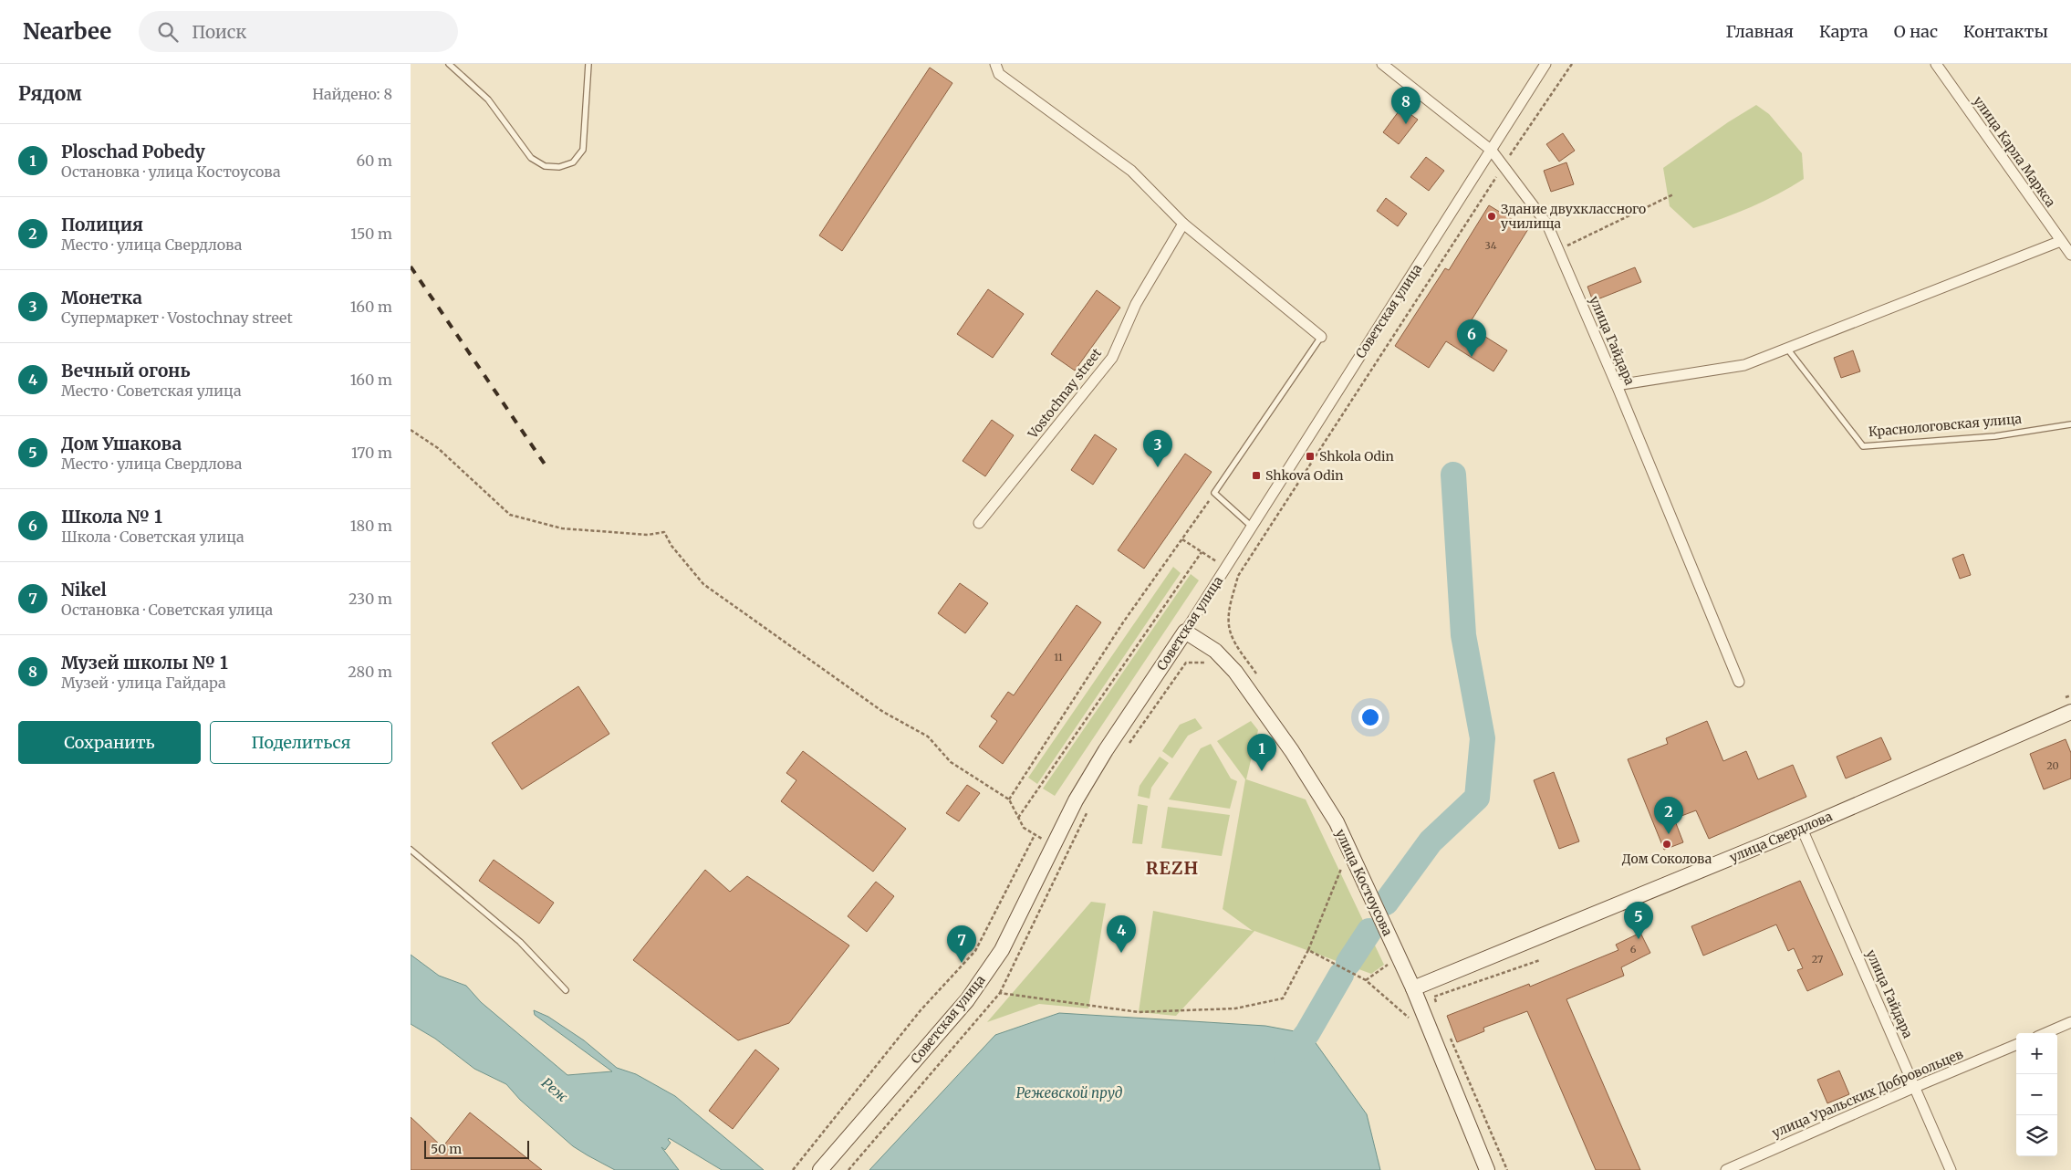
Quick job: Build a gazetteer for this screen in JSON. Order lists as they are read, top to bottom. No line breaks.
{"streets":{"main road":["Советская улица","улица Свердлова","улица Костоусова"],"street":["улица Карла Маркса","улица Гайдара","Vostochnay street","улица Уральских Добровольцев"],"lane":["Краснологовская улица"]},"crossings":[["Советская улица","улица Гайдара"],["Советская улица","улица Костоусова"],["улица Гайдара","улица Свердлова"],["улица Гайдара","улица Уральских Добровольцев"],["улица Свердлова","улица Костоусова"]],"districts":["REZH"],"water":["Реж","Режевской пруд"],"places":{"other":["Здание двухклассного училища","Дом Соколова"],"transit":["Shkola Odin","Shkova Odin"]},"house_numbers":["34","11","20","6","27"],"scale_bar":"50 m","page":{"header":"Nearbee","search":"Поиск","nav":["Главная","Карта","О нас","Контакты"],"heading":["Рядом","Найдено: 8"],"pins":["8","6","3","1","2","5","4","7"],"list":[{"mark":"1","name":"Ploschad Pobedy","note":"Остановка · улица Костоусова","value":"60 m"},{"mark":"2","name":"Полиция","note":"Место · улица Свердлова","value":"150 m"},{"mark":"3","name":"Монетка","note":"Супермаркет · Vostochnay street","value":"160 m"},{"mark":"4","name":"Вечный огонь","note":"Место · Советская улица","value":"160 m"},{"mark":"5","name":"Дом Ушакова","note":"Место · улица Свердлова","value":"170 m"},{"mark":"6","name":"Школа № 1","note":"Школа · Советская улица","value":"180 m"},{"mark":"7","name":"Nikel","note":"Остановка · Советская улица","value":"230 m"},{"mark":"8","name":"Музей школы № 1","note":"Музей · улица Гайдара","value":"280 m"}],"buttons":["Сохранить","Поделиться"],"map_buttons":["+","−"],"scale":"50 m"}}
